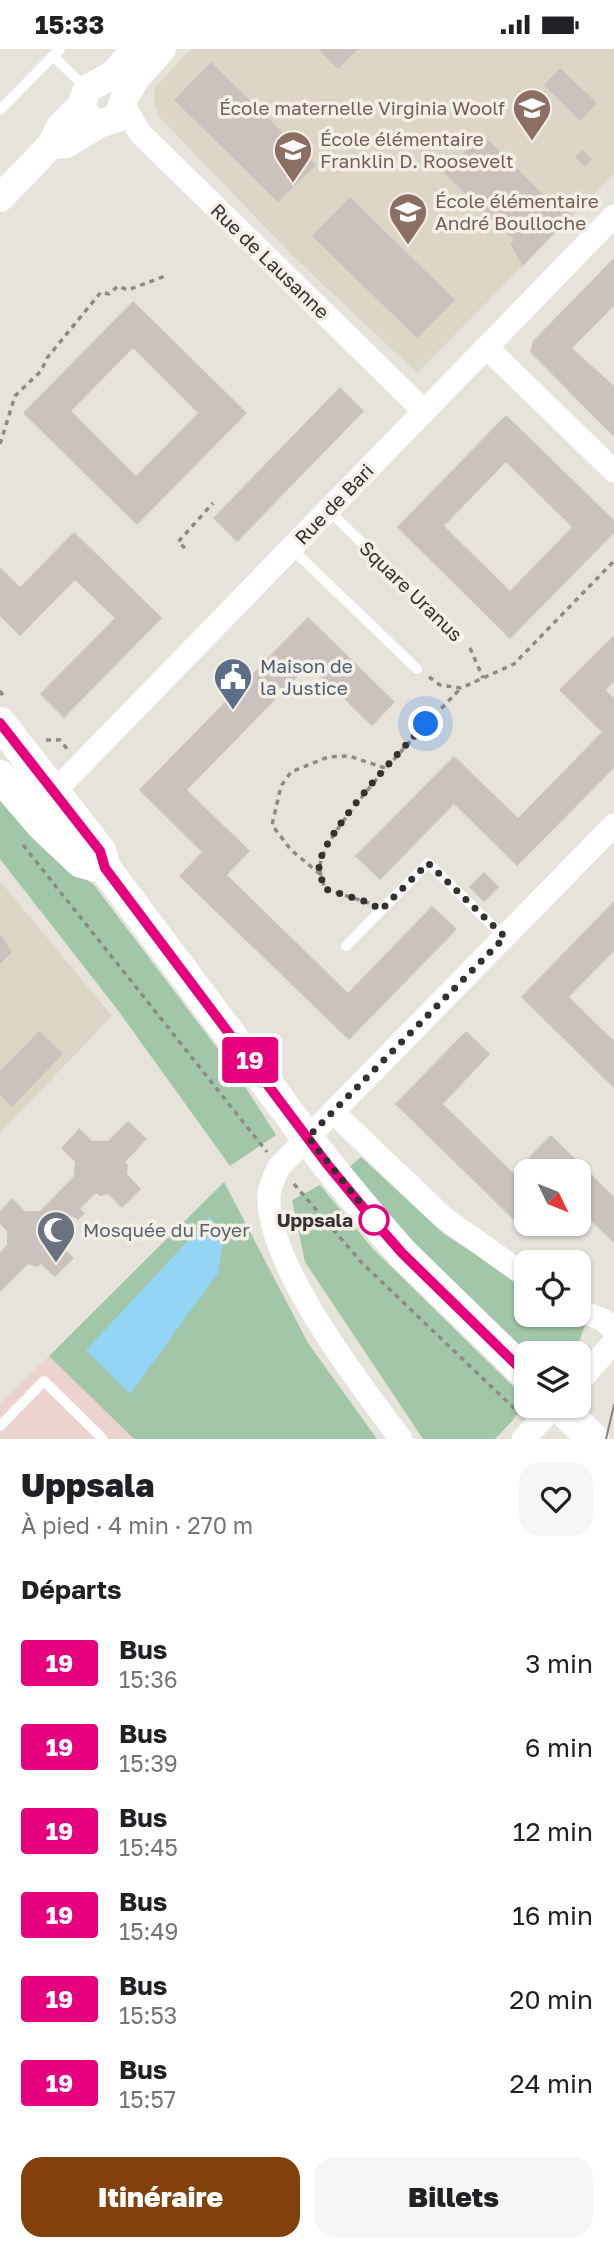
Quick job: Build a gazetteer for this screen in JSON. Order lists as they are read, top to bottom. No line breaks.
{"streets":{"street":["Rue de Lausanne","Rue de Bari"],"lane":["Square Uranus"]},"crossings":[["Rue de Lausanne","Rue de Bari"],["Rue de Bari","Square Uranus"]],"places":{"school or university":["École maternelle Virginia Woolf","École élémentaire Franklin D. Roosevelt","École élémentaire André Boulloche"],"public building":["Maison de la Justice"],"other":["Uppsala"],"mosque":["Mosquée du Foyer"]},"lines":["bus line 19"],"north":"bottom right","page":{"status":"15:33","on_map":"19","heading":[["Uppsala","À pied · 4 min · 270 m"],"Départs"],"list":[{"mark":"19","name":"Bus","note":"15:36","value":"3 min"},{"mark":"19","name":"Bus","note":"15:39","value":"6 min"},{"mark":"19","name":"Bus","note":"15:45","value":"12 min"},{"mark":"19","name":"Bus","note":"15:49","value":"16 min"},{"mark":"19","name":"Bus","note":"15:53","value":"20 min"},{"mark":"19","name":"Bus","note":"15:57","value":"24 min"}],"buttons":["Itinéraire","Billets"]}}
